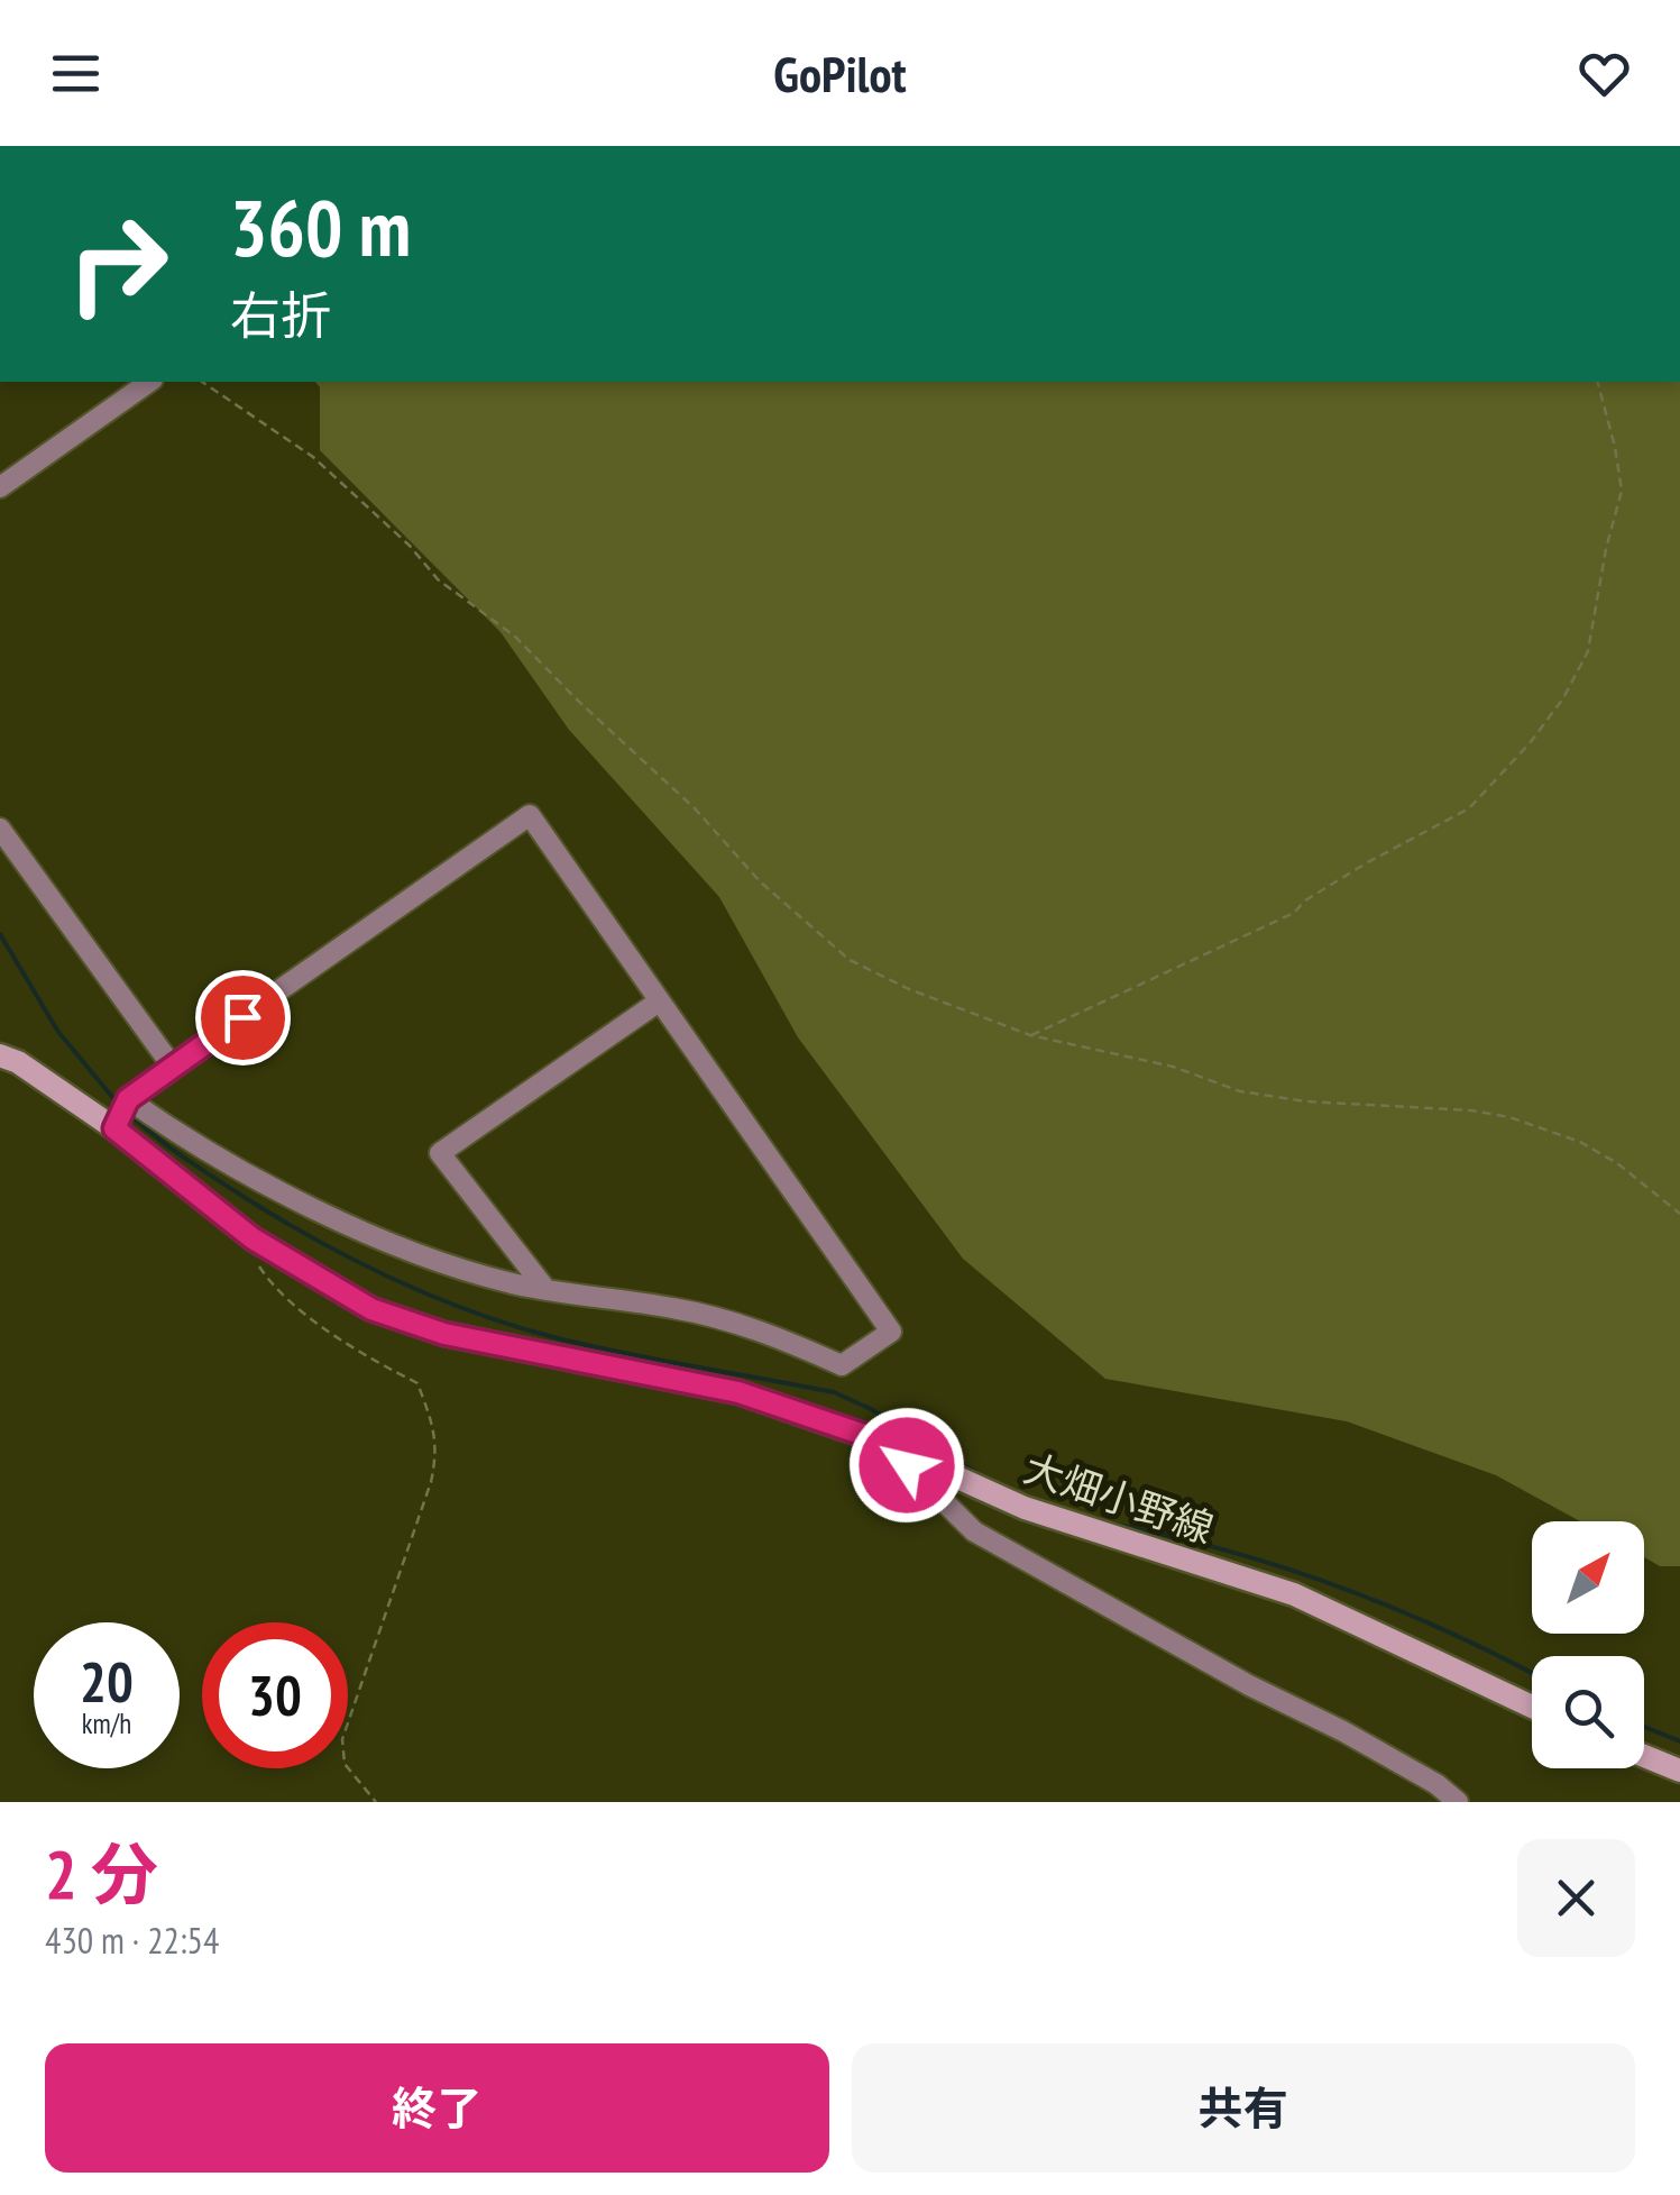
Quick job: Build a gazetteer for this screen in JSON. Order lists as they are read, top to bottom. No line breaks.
{"streets":{"main road":["大畑小野線"]},"north":"top right","page":{"header":"GoPilot","turn":["360 m","右折"],"speed":"20 km/h","limit":"30","heading":["2 分","430 m · 22:54"],"buttons":["終了","共有"]}}
